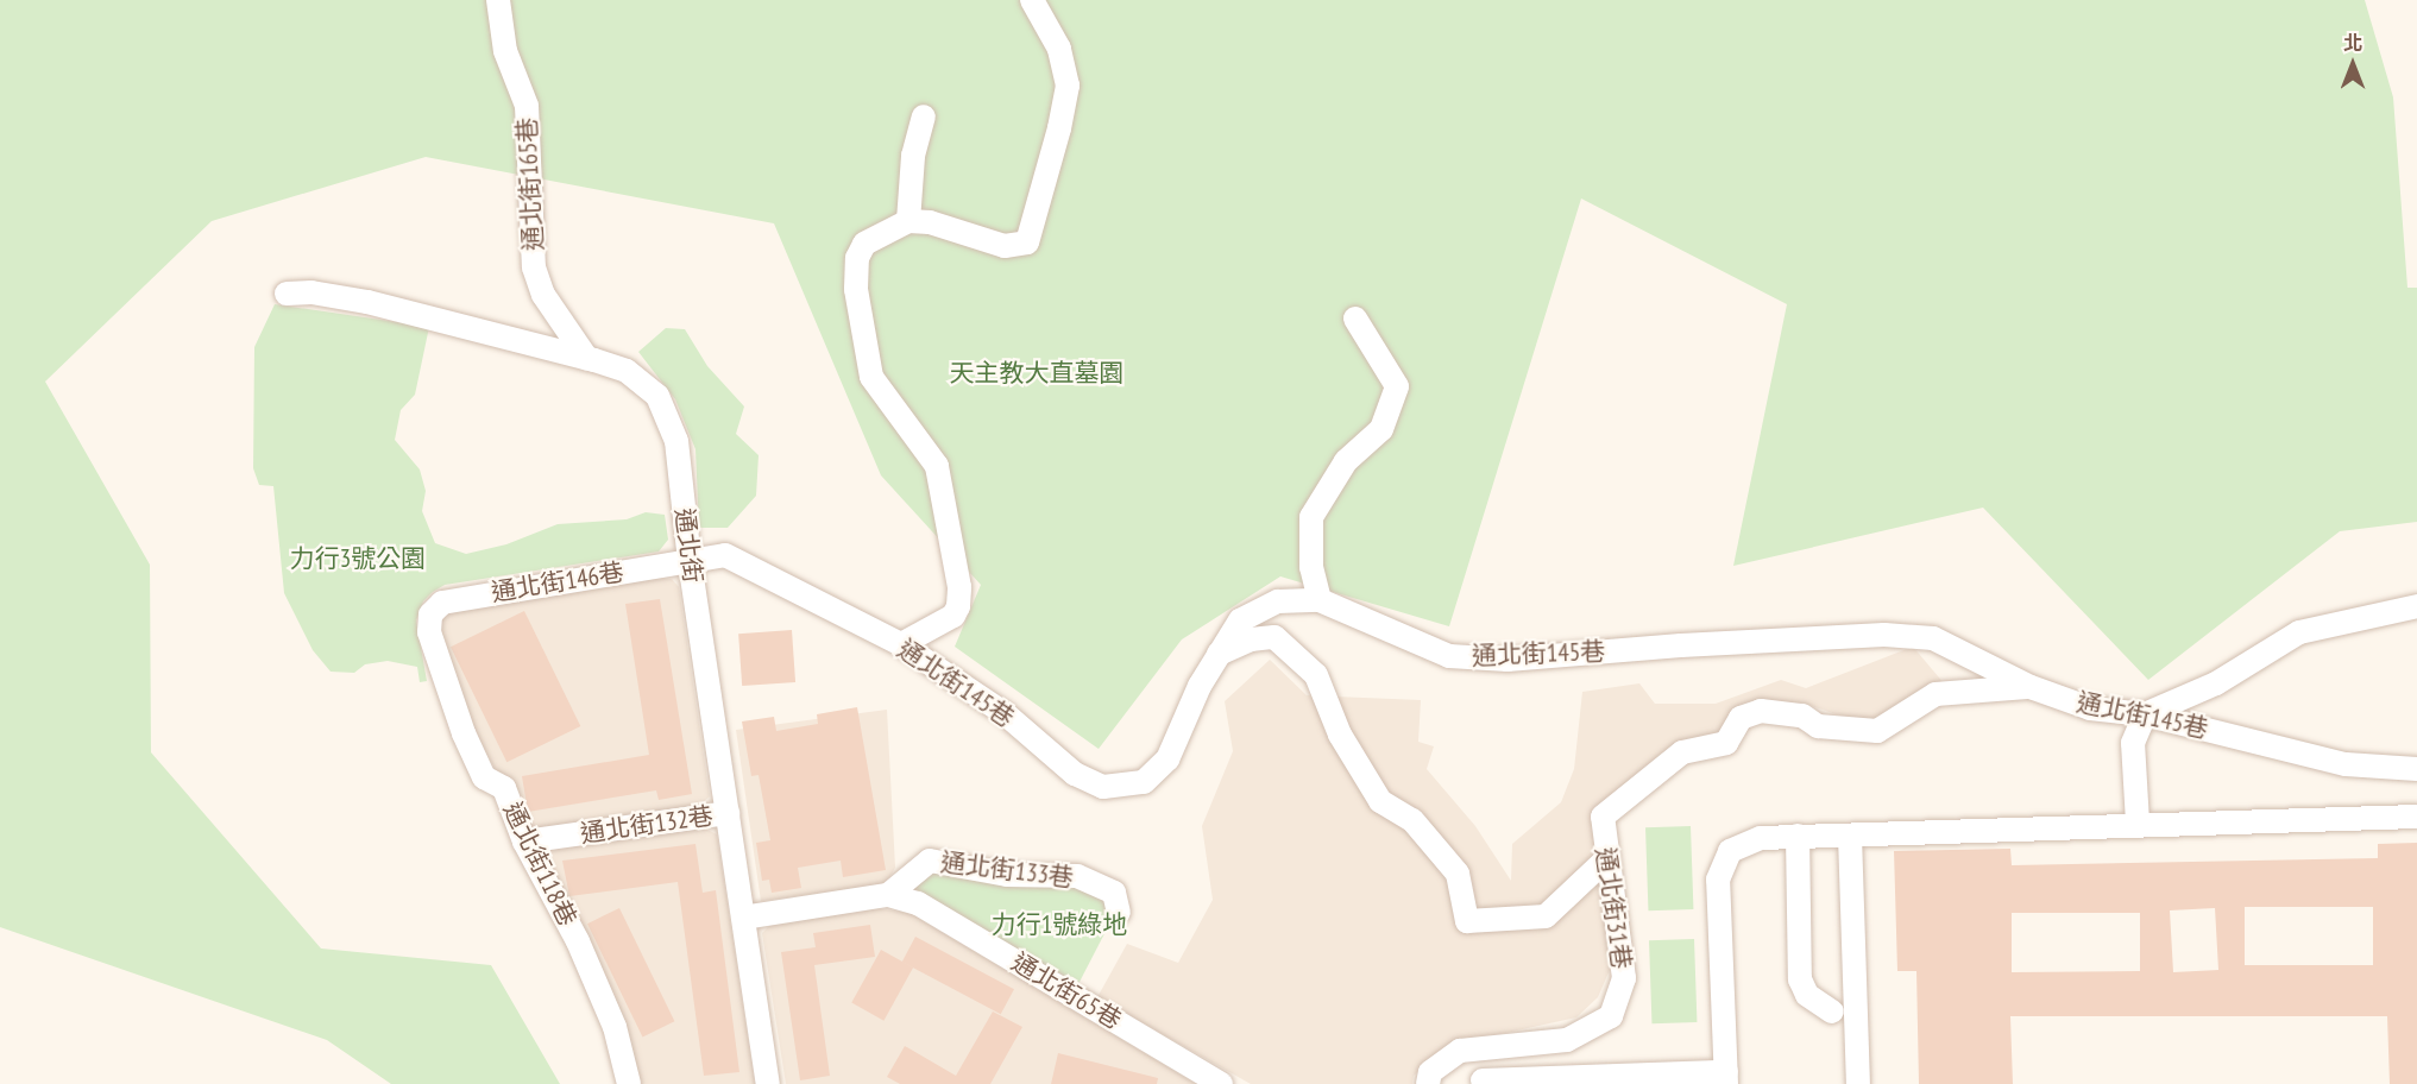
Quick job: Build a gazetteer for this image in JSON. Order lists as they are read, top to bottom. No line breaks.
{"streets":{"street":["通北街165巷","通北街","通北街146巷","通北街145巷","通北街132巷","通北街118巷","通北街133巷","通北街31巷","通北街65巷"]},"crossings":[["通北街165巷","通北街"],["通北街","通北街146巷"],["通北街","通北街145巷"],["通北街","通北街132巷"],["通北街","通北街65巷"],["通北街146巷","通北街145巷"],["通北街146巷","通北街118巷"],["通北街145巷","通北街31巷"],["通北街132巷","通北街118巷"],["通北街133巷","通北街65巷"]],"parks":["天主教大直墓園","力行3號公園","力行1號綠地"],"north":"top"}
